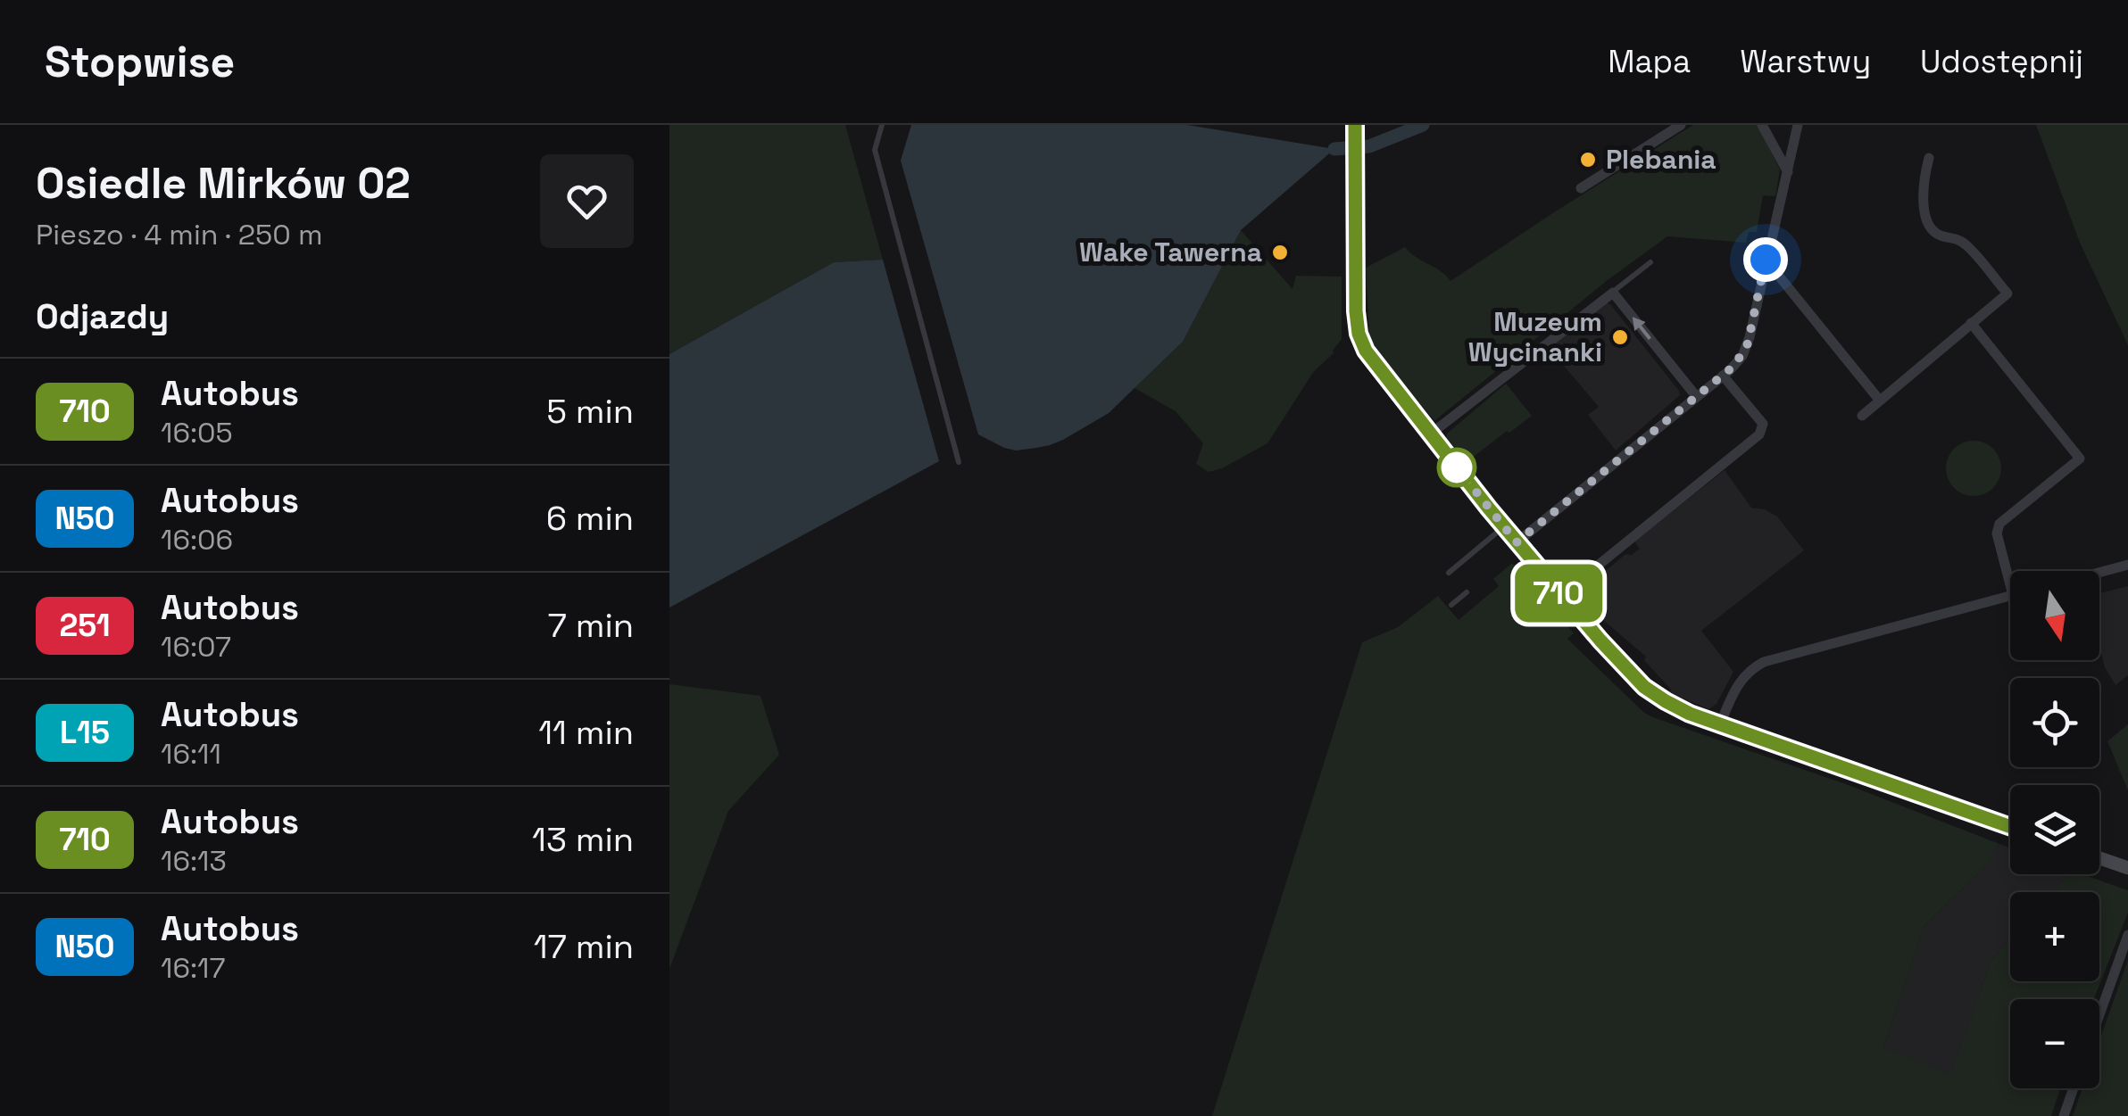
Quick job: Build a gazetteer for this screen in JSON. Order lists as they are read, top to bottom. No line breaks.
{"places":["Plebania","Wake Tawerna","Muzeum Wycinanki"],"lines":["bus line 710"],"north":"bottom","page":{"header":"Stopwise","nav":["Mapa","Warstwy","Udostępnij"],"heading":[["Osiedle Mirków 02","Pieszo · 4 min · 250 m"],"Odjazdy"],"on_map":"710","list":[{"mark":"710","name":"Autobus","note":"16:05","value":"5 min"},{"mark":"N50","name":"Autobus","note":"16:06","value":"6 min"},{"mark":"251","name":"Autobus","note":"16:07","value":"7 min"},{"mark":"L15","name":"Autobus","note":"16:11","value":"11 min"},{"mark":"710","name":"Autobus","note":"16:13","value":"13 min"},{"mark":"N50","name":"Autobus","note":"16:17","value":"17 min"}],"map_buttons":["+","−"]}}
